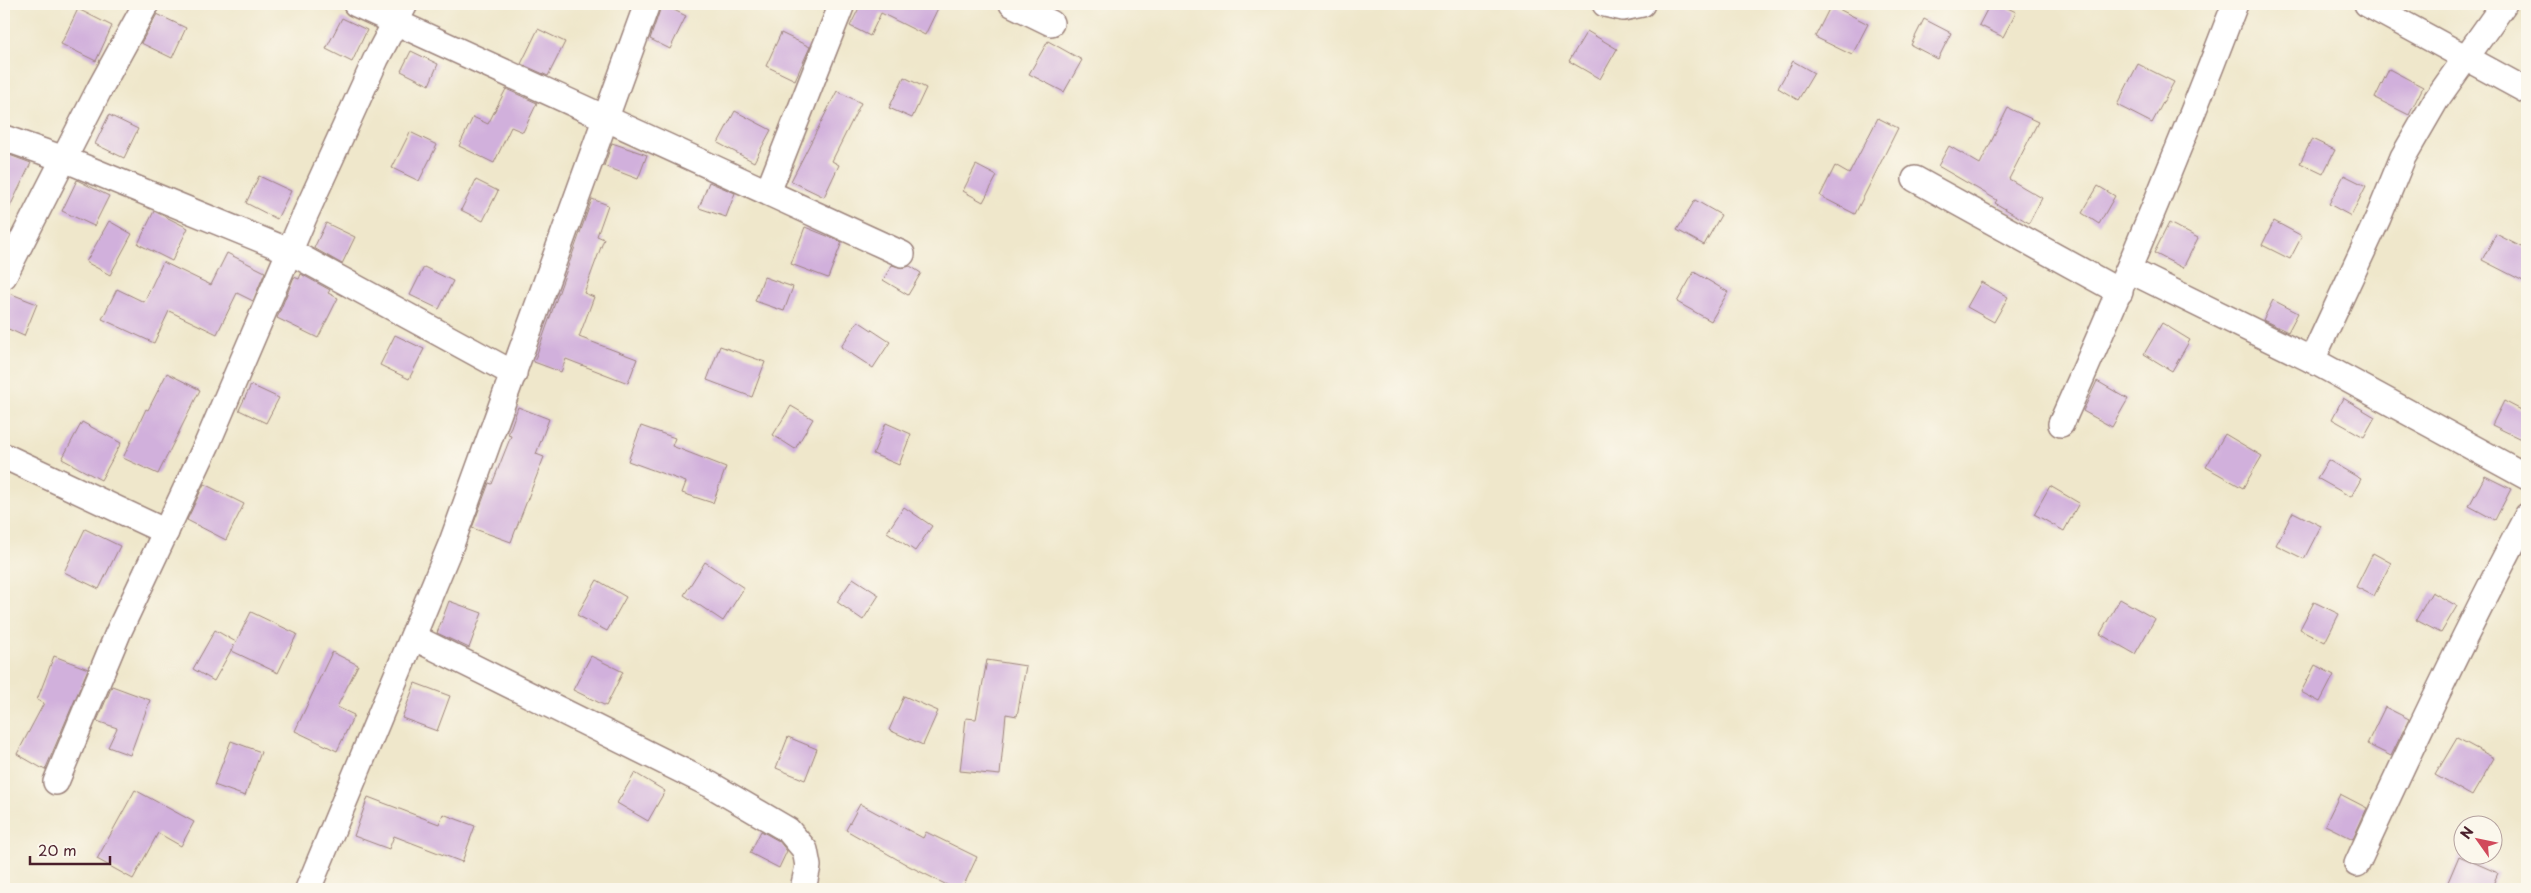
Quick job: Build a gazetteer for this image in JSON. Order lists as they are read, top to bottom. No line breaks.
{"scale_bar":"20 m","north":"top left"}
